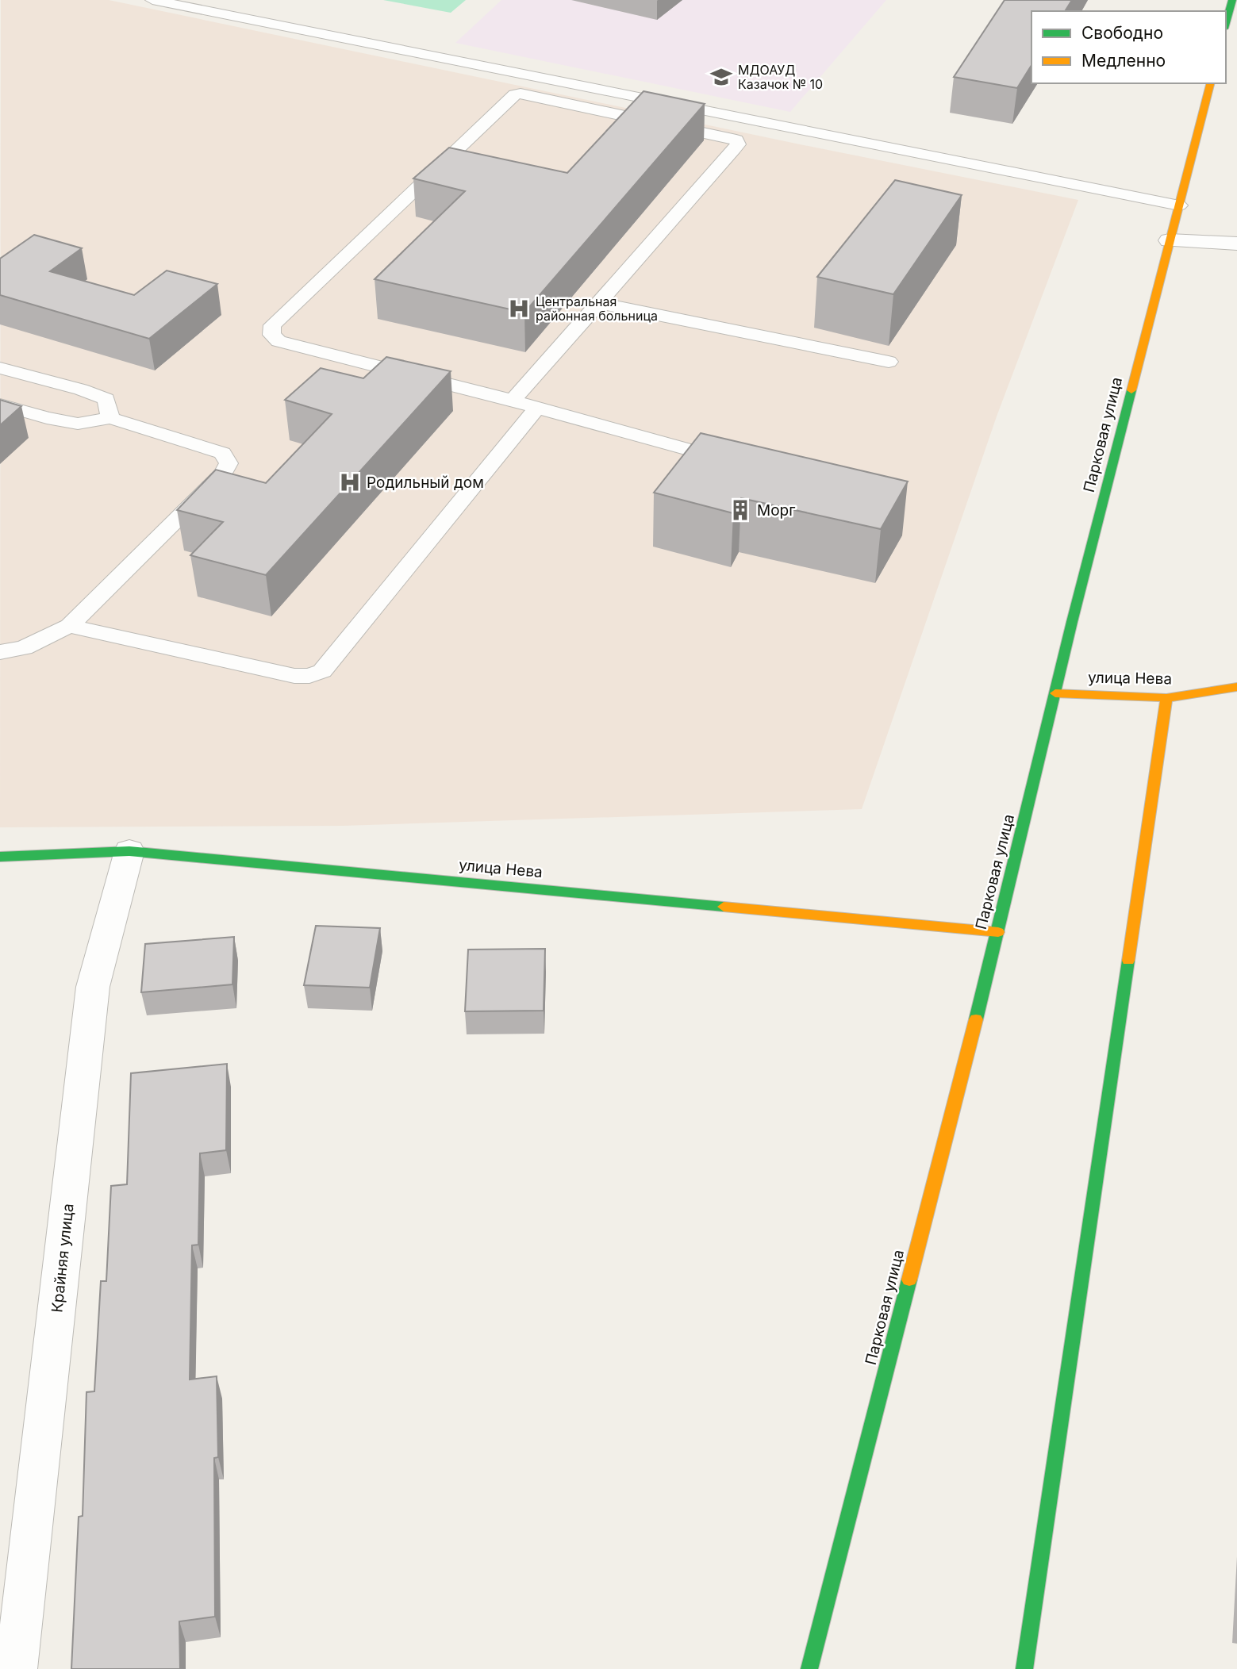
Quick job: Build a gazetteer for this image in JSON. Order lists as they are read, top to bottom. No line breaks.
{"streets":{"main road":["Парковая улица","улица Нева"],"street":["Крайняя улица"]},"crossings":[["Парковая улица","улица Нева"],["улица Нева","Крайняя улица"]],"places":{"school or university":["МДОАУД Казачок № 10"],"hospital":["Центральная районная больница","Родильный дом"],"building":["Морг"]},"legend":["Свободно","Медленно"]}
